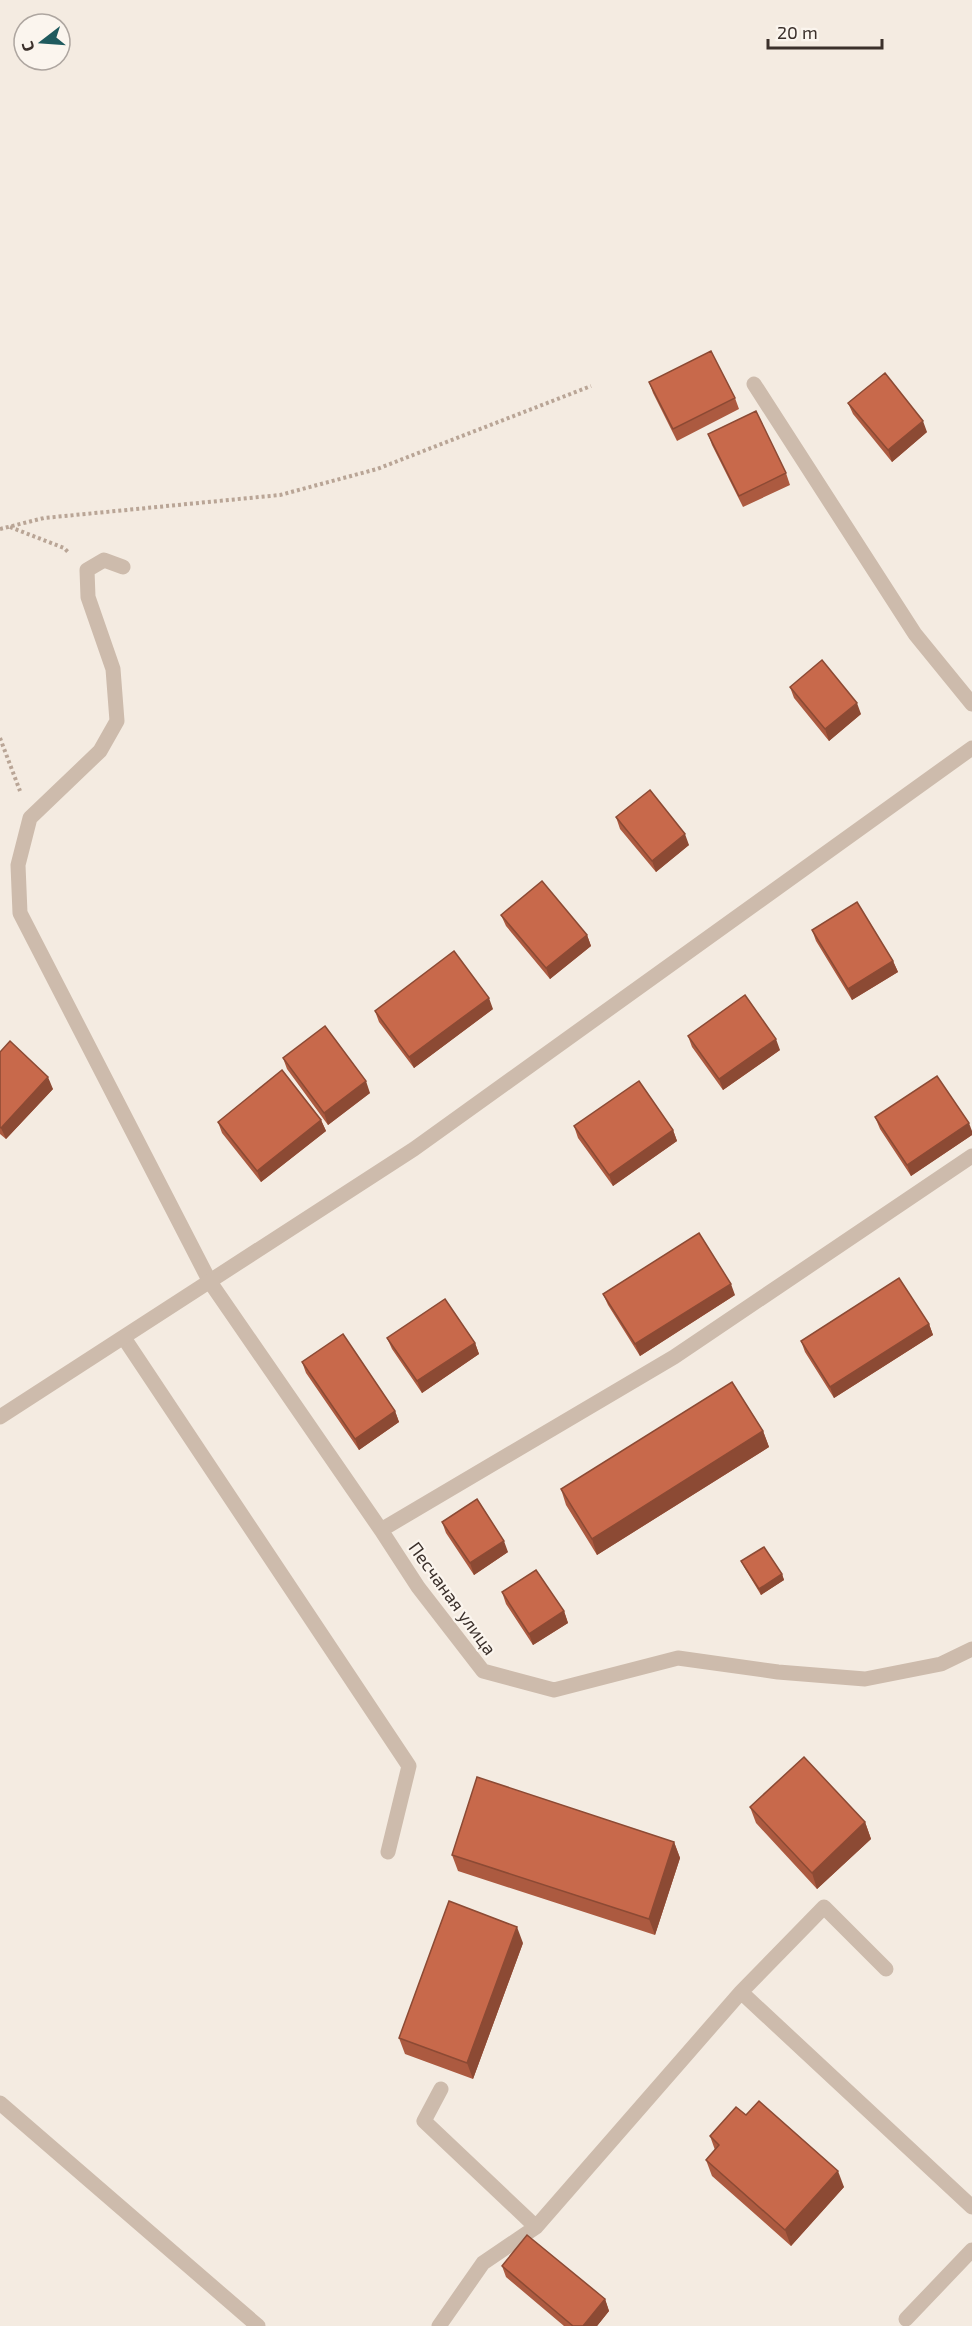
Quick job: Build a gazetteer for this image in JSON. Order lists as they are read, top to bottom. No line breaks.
{"streets":{"street":["Песчаная улица"]},"scale_bar":"20 m","north":"left"}
